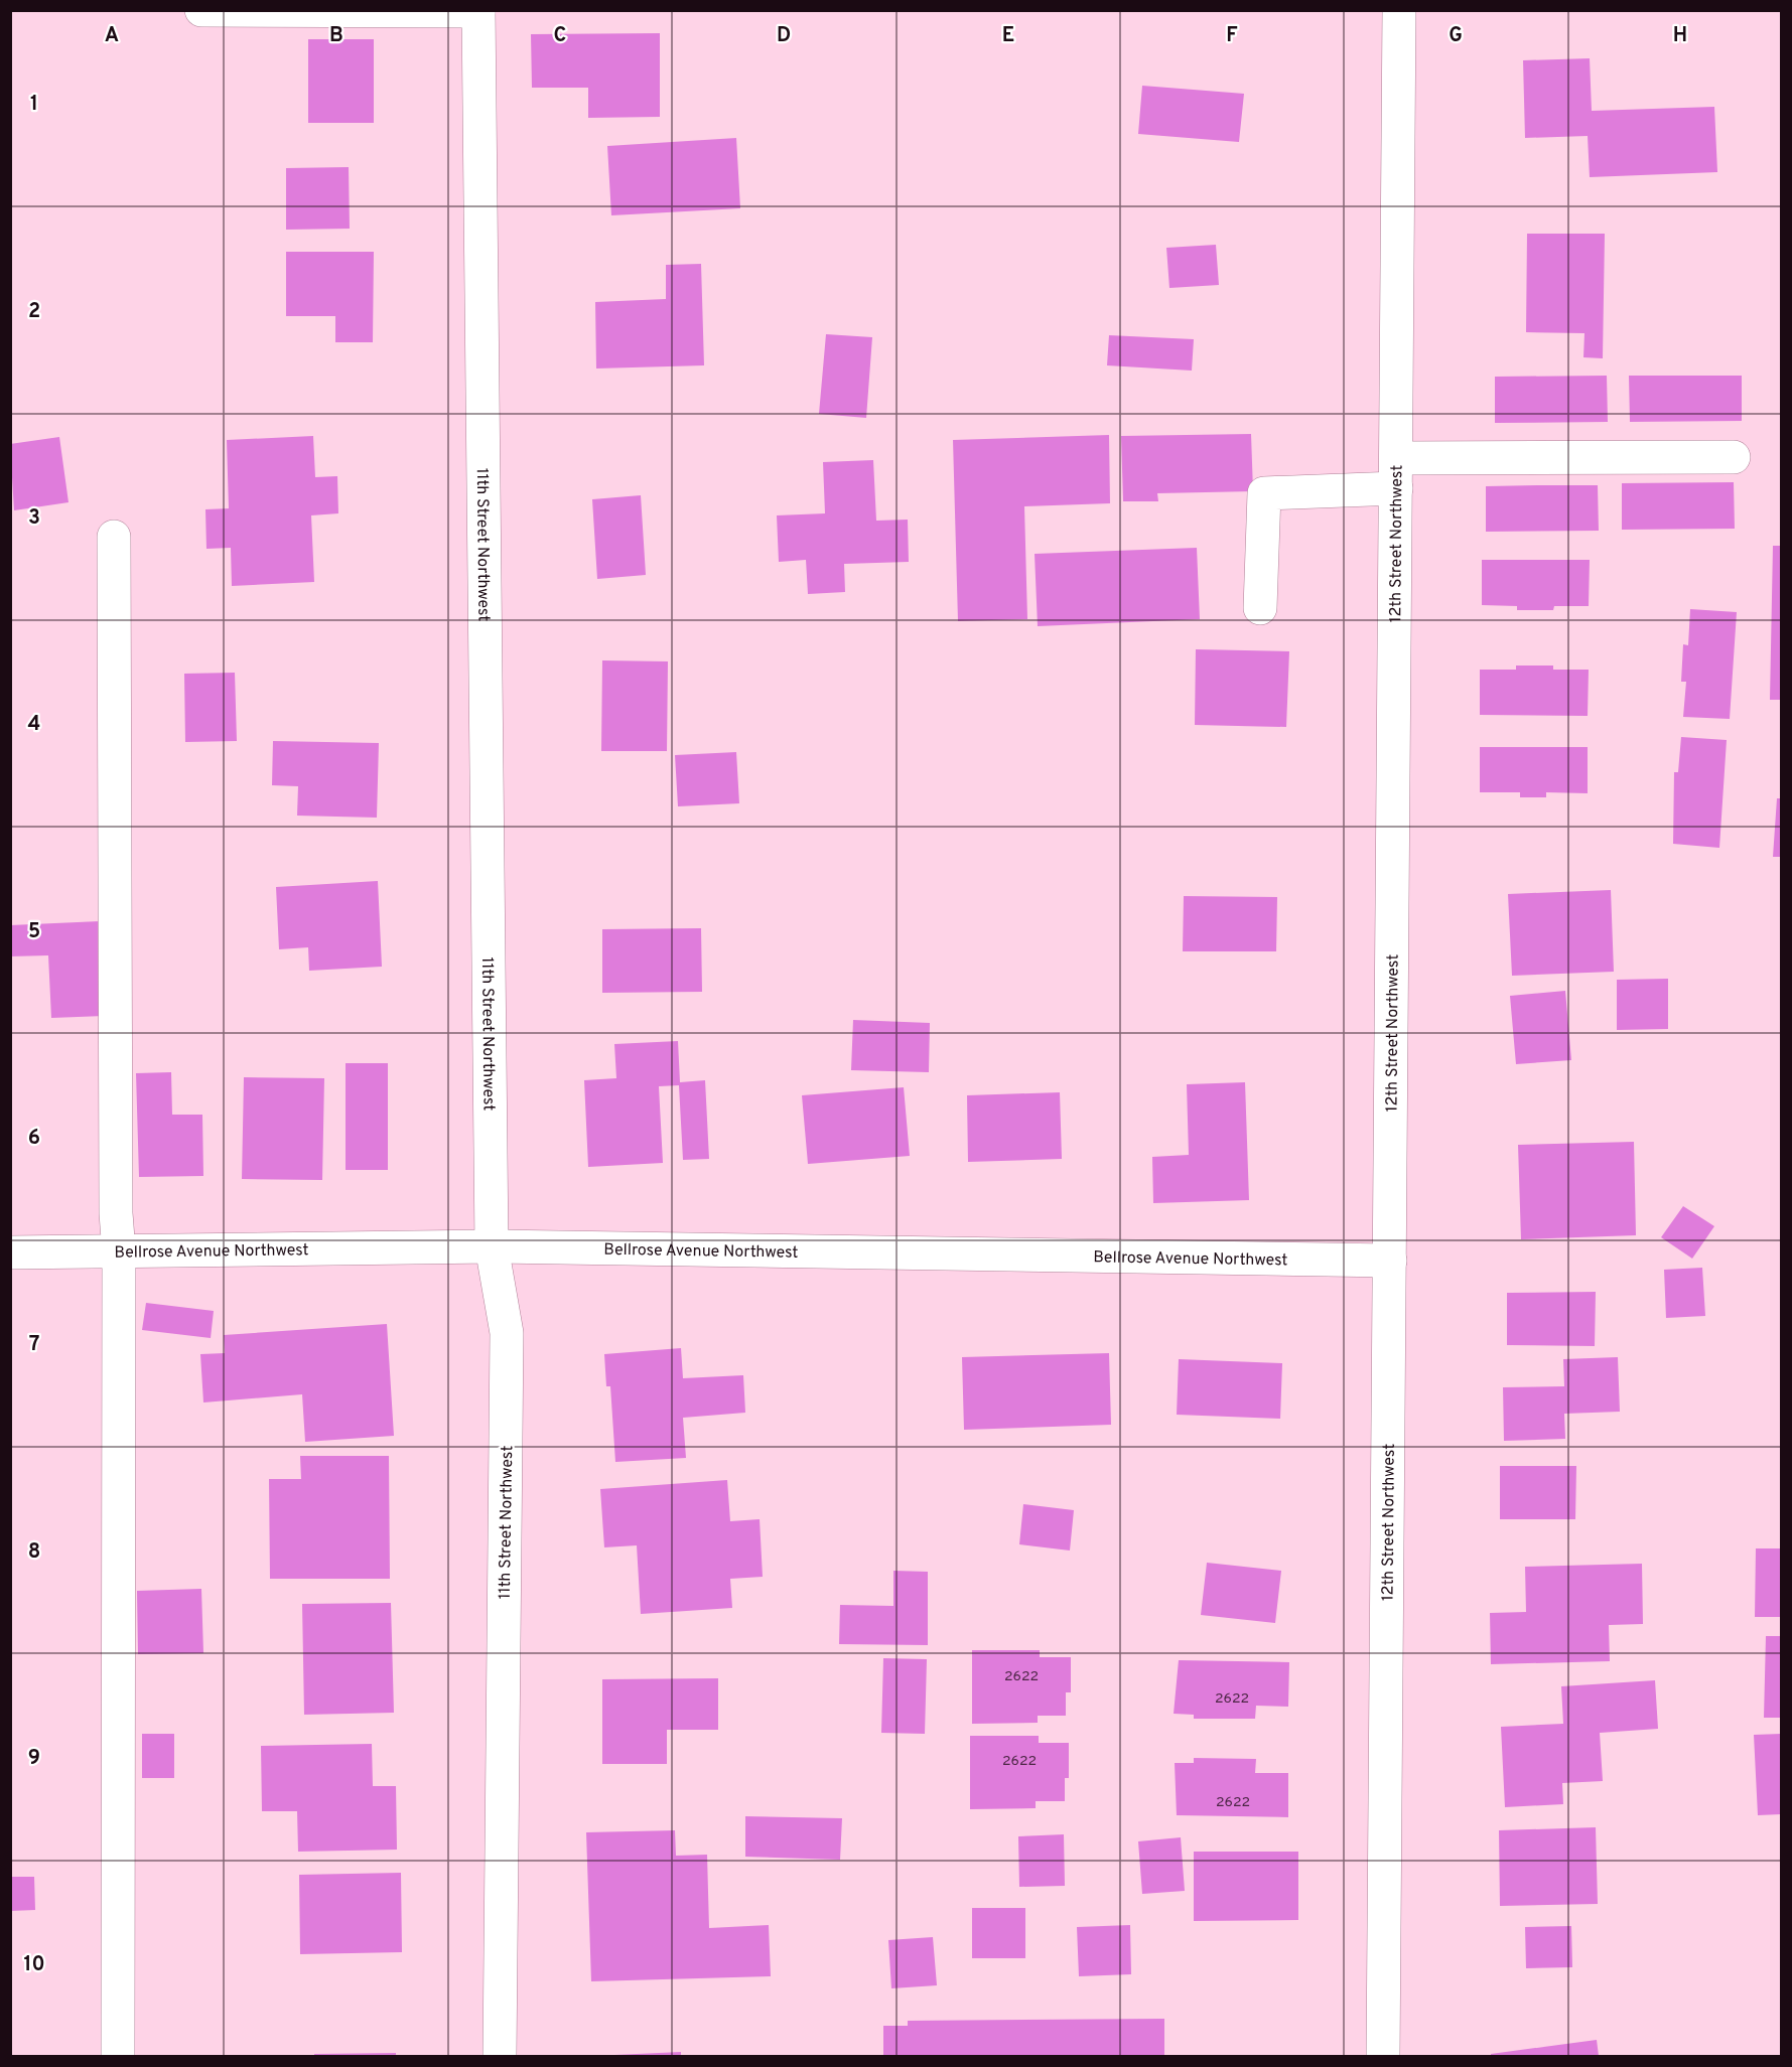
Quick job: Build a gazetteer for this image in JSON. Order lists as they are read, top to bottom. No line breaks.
{"streets":{"street":["11th Street Northwest","12th Street Northwest","Bellrose Avenue Northwest"]},"crossings":[["11th Street Northwest","Bellrose Avenue Northwest"],["12th Street Northwest","Bellrose Avenue Northwest"]],"house_numbers":["2622","2622","2622","2622"],"grid":{"columns":["A","B","C","D","E","F","G","H"],"rows":["1","2","3","4","5","6","7","8","9","10"]}}
